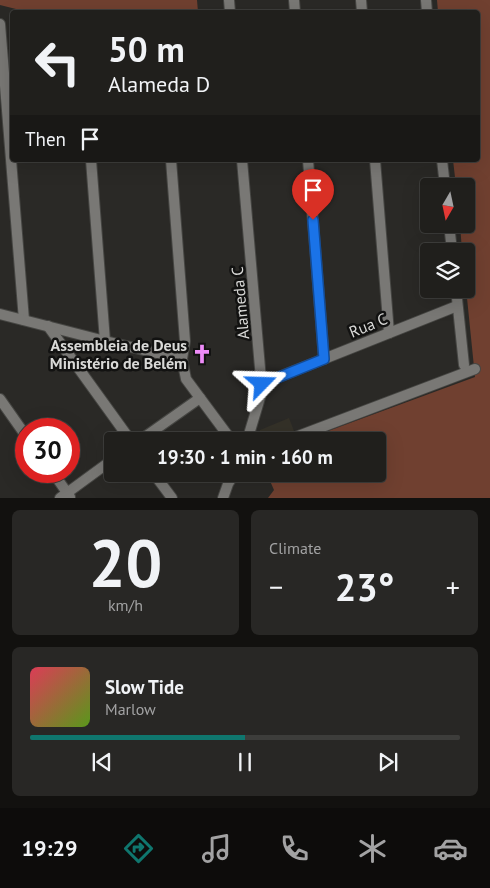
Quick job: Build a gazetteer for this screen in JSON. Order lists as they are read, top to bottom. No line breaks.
{"streets":{"street":["Alameda C","Rua C"]},"crossings":[["Alameda C","Rua C"]],"places":{"church":["Assembleia de Deus Ministério de Belém"]},"north":"bottom","page":{"turn":["50 m","Alameda D"],"then":"Then","limit":"30","trip":"19:30 · 1 min · 160 m","tile":[["20","km/h"],"Climate"],"heat":["−","23°","+"],"song":["Slow Tide","Marlow"],"tabs":"19:29"}}
